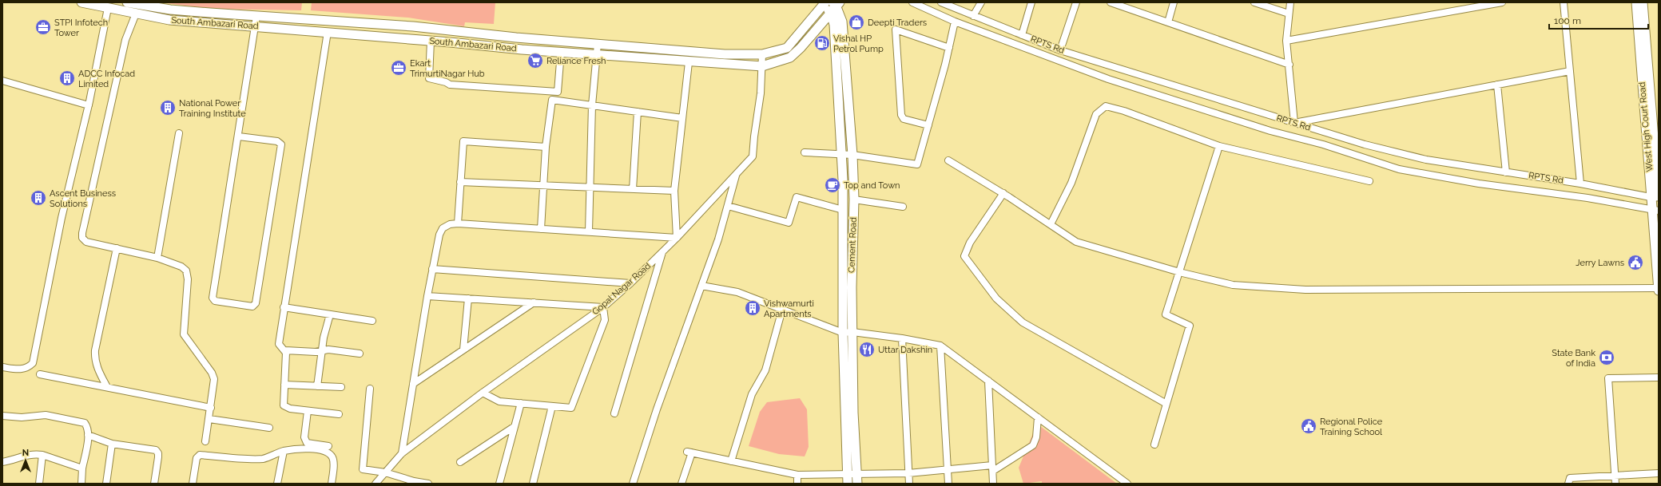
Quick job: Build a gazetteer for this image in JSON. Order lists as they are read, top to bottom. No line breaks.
{"streets":{"main road":["South Ambazari Road","West High Court Road","Cement Road"],"street":["RPTS Rd","Gopal Nagar Road"]},"crossings":[["South Ambazari Road","Cement Road"],["South Ambazari Road","Gopal Nagar Road"],["RPTS Rd","West High Court Road"]],"places":{"shop":["Deepti Traders"],"office":["STPI Infotech Tower","Ekart TrimurtiNagar Hub"],"fuel station":["Vishal HP Petrol Pump"],"supermarket":["Reliance Fresh"],"building":["ADCC Infocad Limited","National Power Training Institute","Ascent Business Solutions","Vishwamurti Apartments"],"cafe":["Top and Town"],"public building":["Jerry Lawns","Regional Police Training School"],"restaurant":["Uttar Dakshin"],"bank":["State Bank of India"]},"scale_bar":"100 m","north":"top"}
